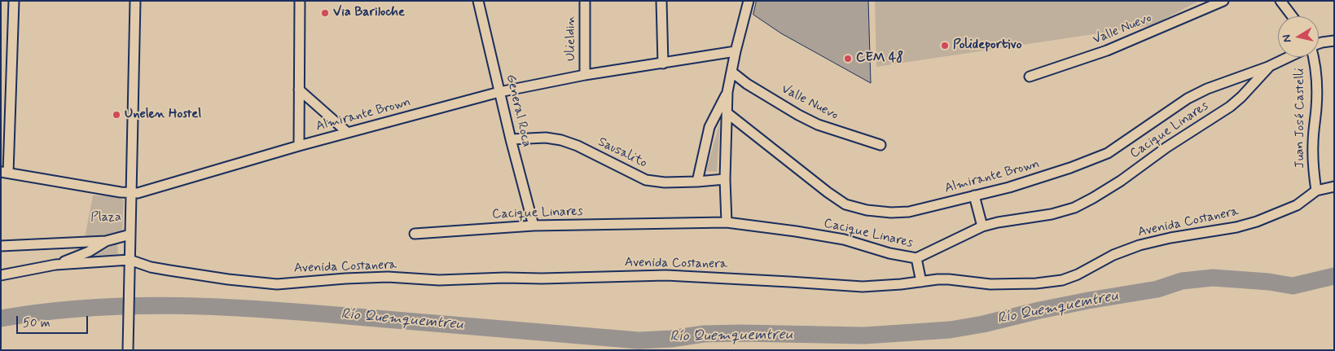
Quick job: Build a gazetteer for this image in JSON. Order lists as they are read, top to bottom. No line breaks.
{"streets":{"street":["Valle Nuevo","Ulieldin","General Roca","Almirante Brown","Juan José Castelli","Cacique Linares","Sausalito","Avenida Costanera"]},"crossings":[["Ulieldin","Almirante Brown"],["General Roca","Almirante Brown"],["General Roca","Cacique Linares"],["General Roca","Sausalito"],["Almirante Brown","Cacique Linares"],["Juan José Castelli","Avenida Costanera"]],"water":["Río Quemquemtreu"],"parks":["Plaza"],"places":["Via Bariloche","Polideportivo","CEM 48","Unelen Hostel"],"scale_bar":"50 m","north":"left"}
